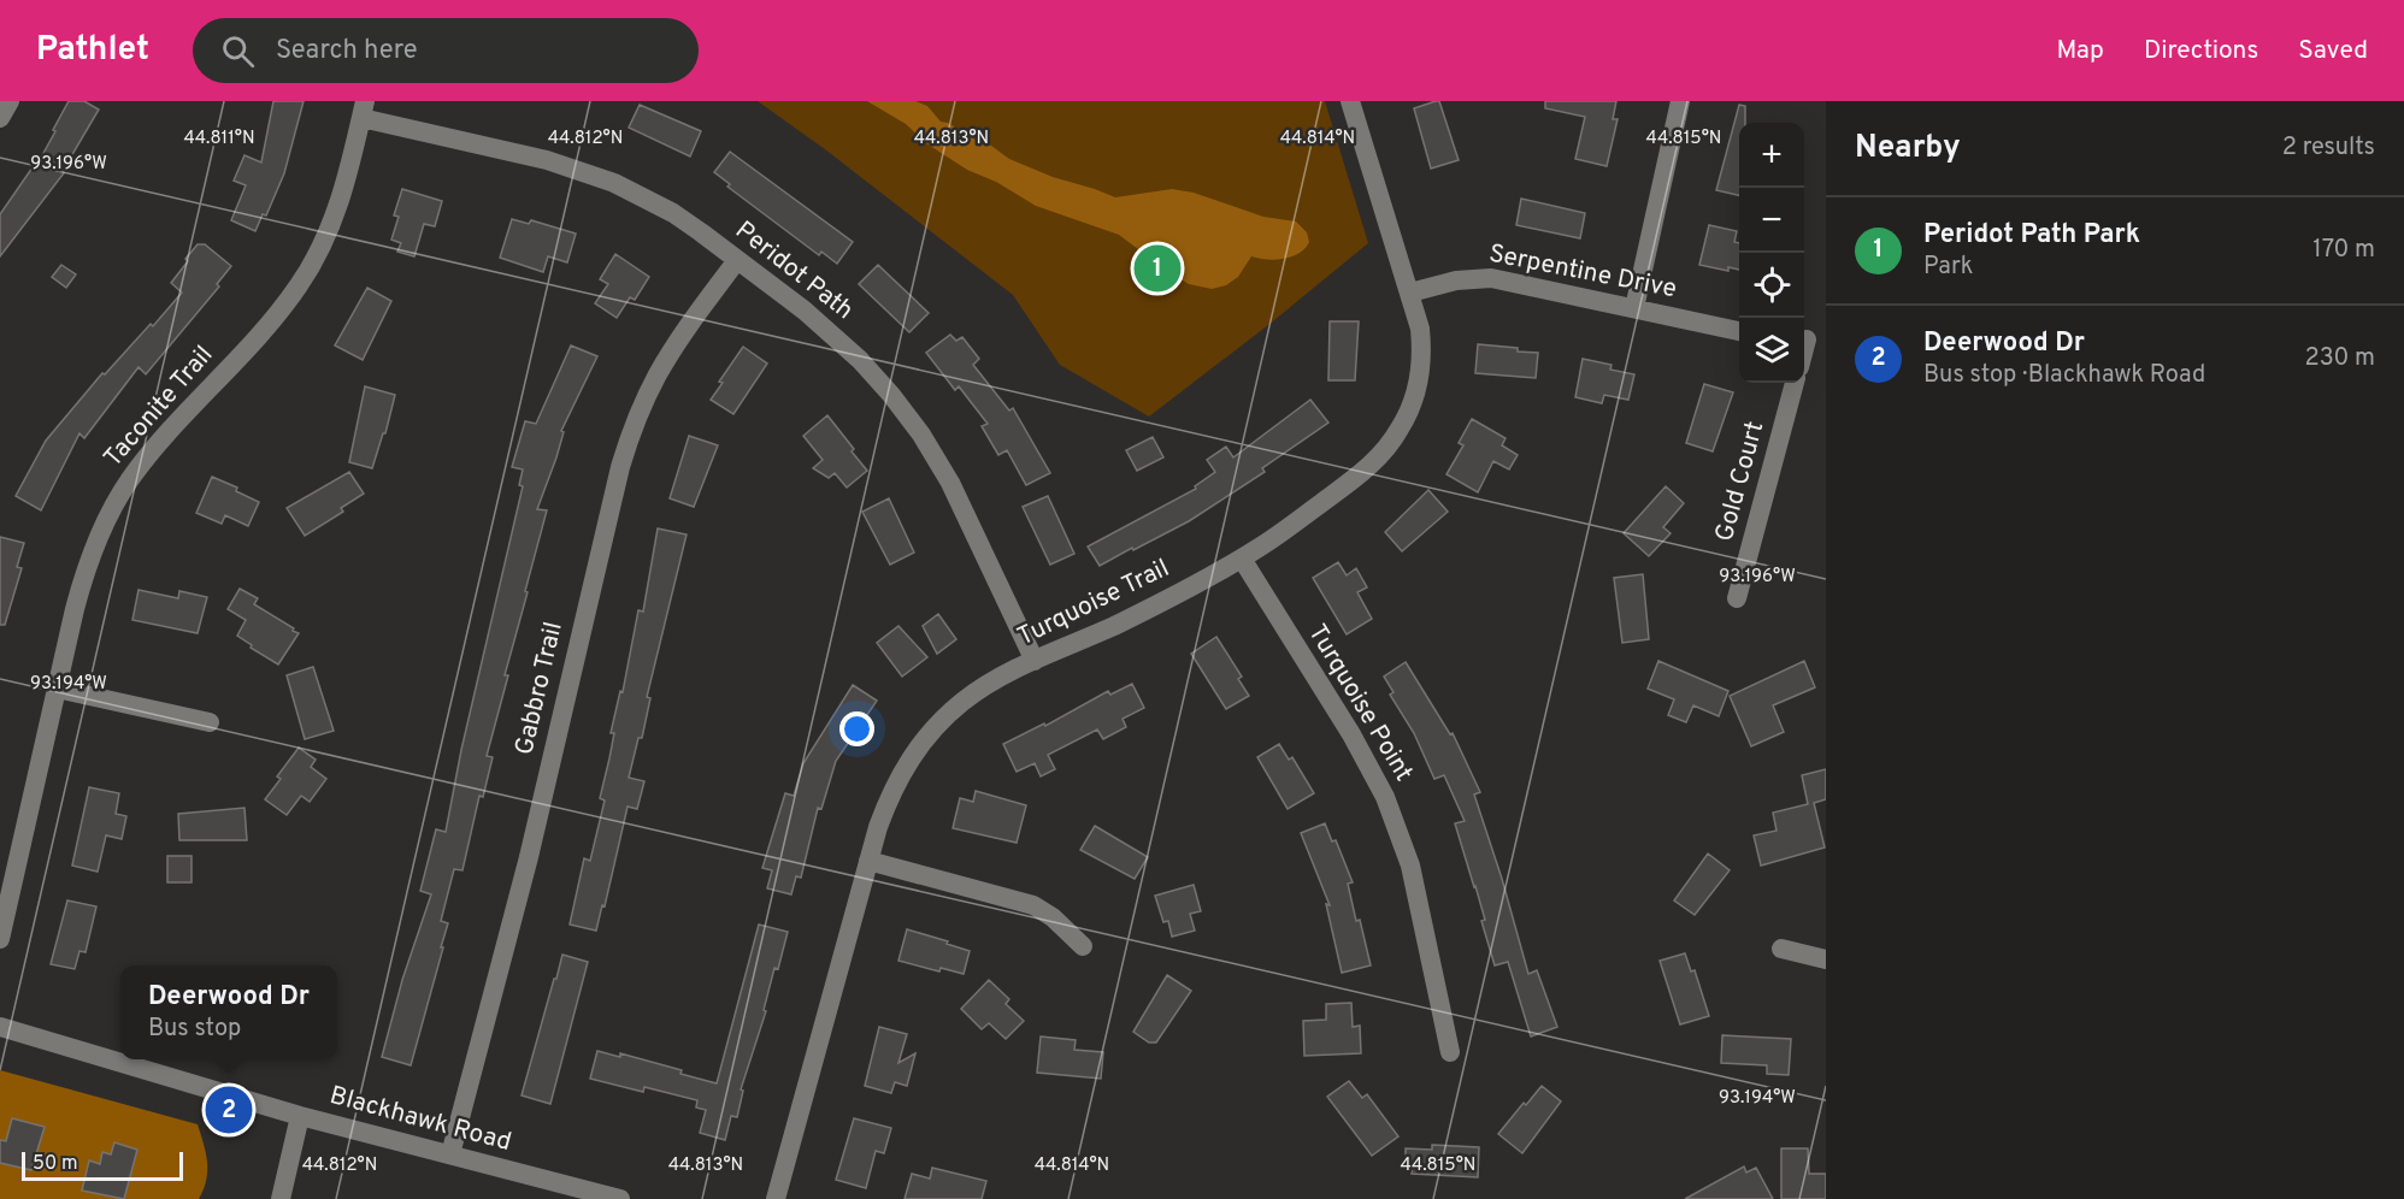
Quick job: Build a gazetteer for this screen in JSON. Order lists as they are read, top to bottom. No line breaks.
{"streets":{"street":["Peridot Path","Serpentine Drive","Taconite Trail","Gold Court","Turquoise Trail","Gabbro Trail","Turquoise Point","Blackhawk Road"]},"crossings":[["Peridot Path","Taconite Trail"],["Peridot Path","Turquoise Trail"],["Peridot Path","Gabbro Trail"],["Serpentine Drive","Turquoise Trail"],["Turquoise Trail","Turquoise Point"],["Gabbro Trail","Blackhawk Road"]],"scale_bar":"50 m","page":{"header":"Pathlet","search":"Search here","nav":["Map","Directions","Saved"],"heading":["Nearby","2 results"],"map_buttons":["+","−"],"list":[{"mark":"1","name":"Peridot Path Park","note":"Park","value":"170 m"},{"mark":"2","name":"Deerwood Dr","note":"Bus stop · Blackhawk Road","value":"230 m"}],"pins":["1","2"],"popup":["Deerwood Dr","Bus stop"],"scale":"50 m"},"coordinates":["44.811°N","44.812°N","44.813°N","44.814°N","44.815°N","93.196°W","93.194°W"]}
